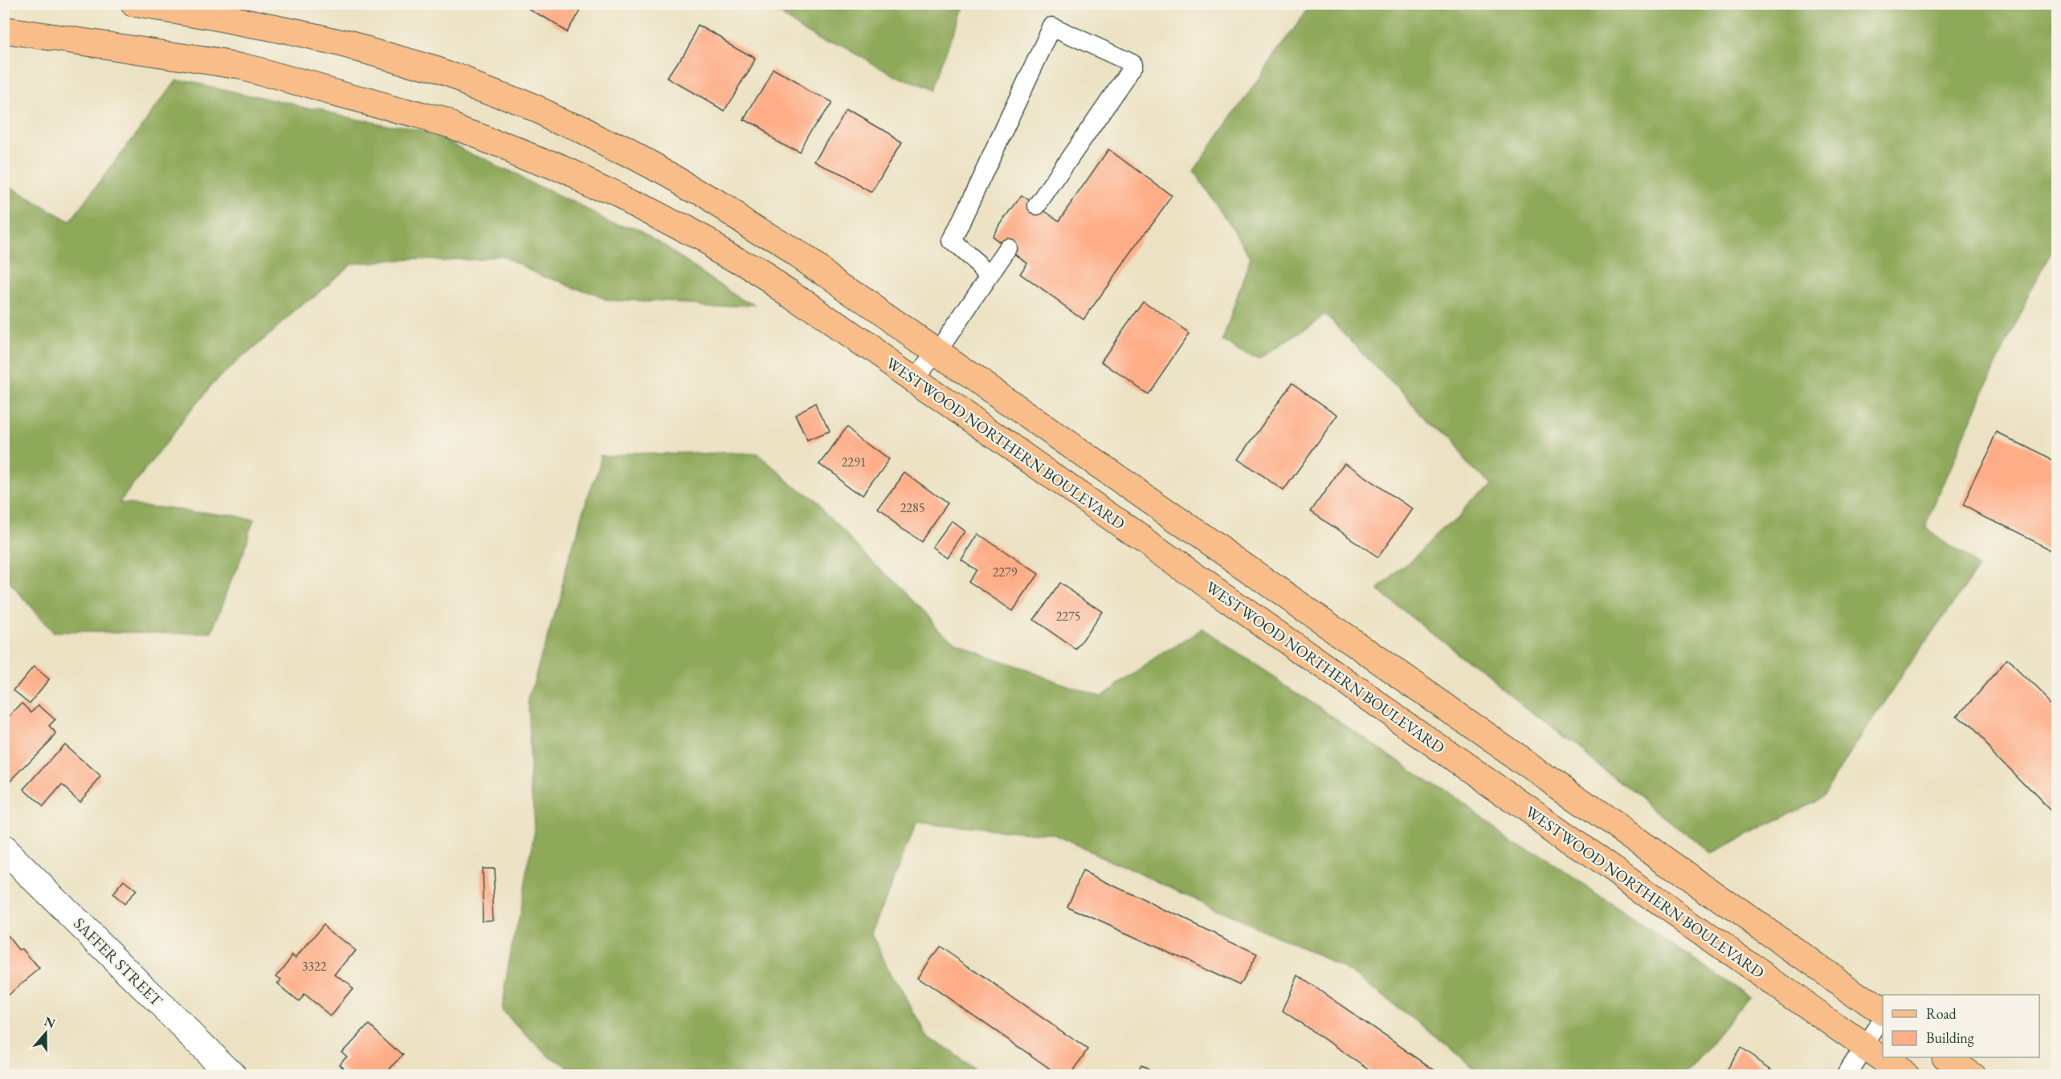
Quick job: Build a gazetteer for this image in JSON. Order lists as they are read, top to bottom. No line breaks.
{"streets":{"main road":["WESTWOOD NORTHERN BOULEVARD"],"street":["SAFFER STREET"]},"house_numbers":["2291","2285","2279","2275","3322"],"legend":["Road","Building"],"north":"top"}
